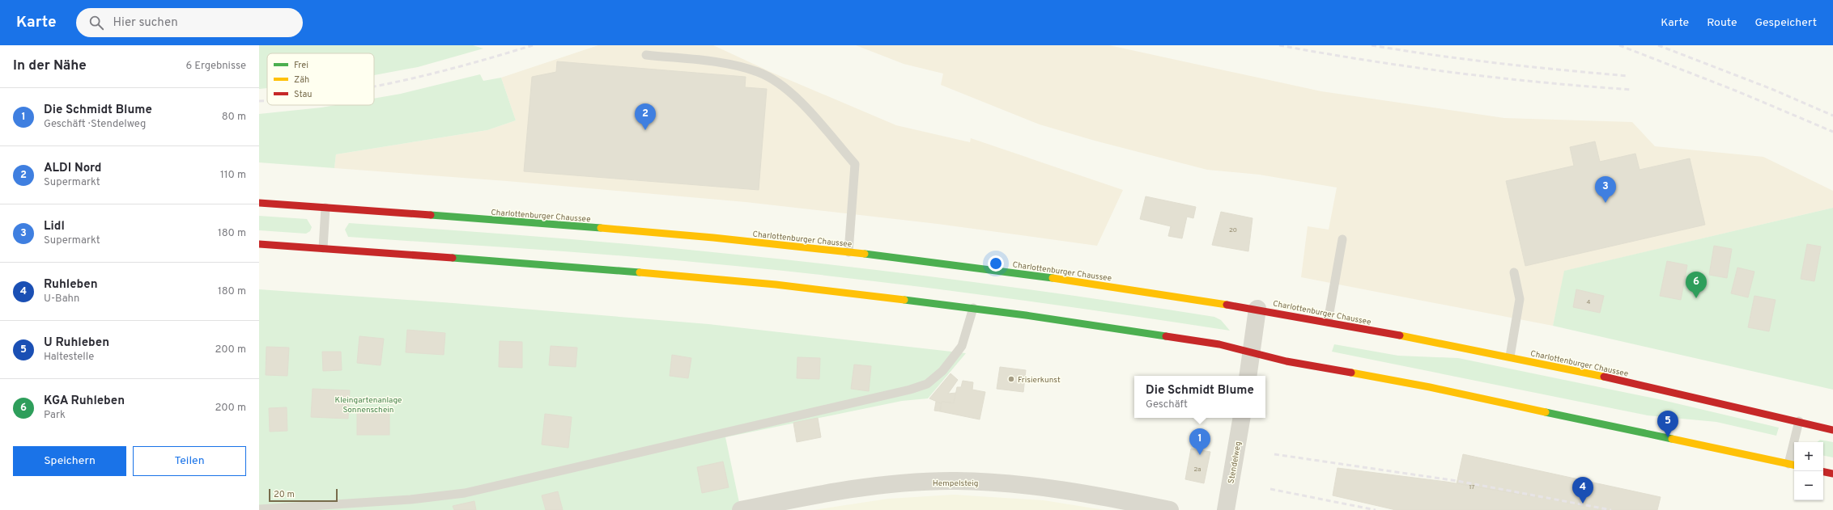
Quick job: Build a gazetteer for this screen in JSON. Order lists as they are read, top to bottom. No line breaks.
{"streets":{"main road":["Charlottenburger Chaussee"],"street":["Stendelweg","Hempelsteig"]},"parks":["Kleingartenanlage Sonnenschein"],"places":["Frisierkunst"],"house_numbers":["20","4","2a","17"],"legend":["Frei","Zäh","Stau"],"scale_bar":"20 m","page":{"header":"Karte","search":"Hier suchen","nav":["Karte","Route","Gespeichert"],"heading":["In der Nähe","6 Ergebnisse"],"list":[{"mark":"1","name":"Die Schmidt Blume","note":"Geschäft · Stendelweg","value":"80 m"},{"mark":"2","name":"ALDI Nord","note":"Supermarkt","value":"110 m"},{"mark":"3","name":"Lidl","note":"Supermarkt","value":"180 m"},{"mark":"4","name":"Ruhleben","note":"U-Bahn","value":"180 m"},{"mark":"5","name":"U Ruhleben","note":"Haltestelle","value":"200 m"},{"mark":"6","name":"KGA Ruhleben","note":"Park","value":"200 m"}],"pins":["2","3","6","5","1","4"],"popup":["Die Schmidt Blume","Geschäft"],"buttons":["Speichern","Teilen"],"map_buttons":["+","−"],"scale":"20 m"}}
